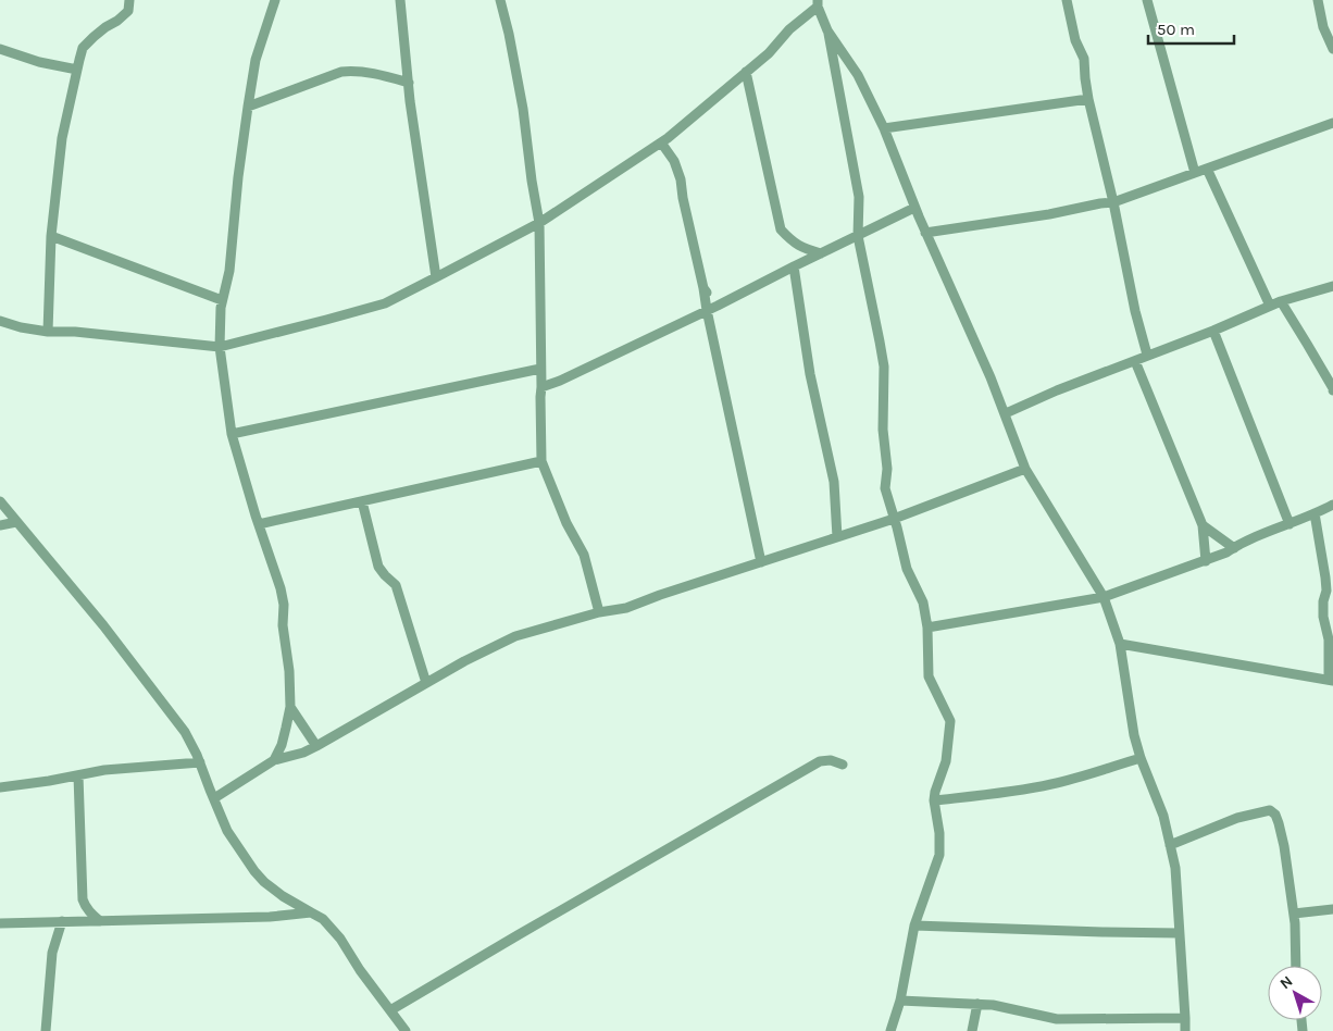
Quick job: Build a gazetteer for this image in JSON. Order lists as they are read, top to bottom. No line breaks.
{"scale_bar":"50 m","north":"top left"}
